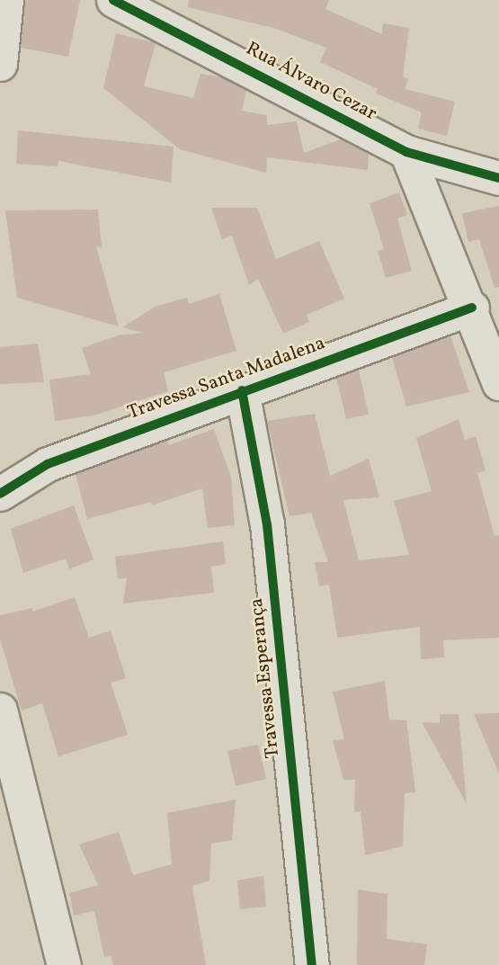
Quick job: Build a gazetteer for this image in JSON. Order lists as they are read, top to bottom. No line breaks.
{"streets":{"street":["Rua Álvaro Cezar","Travessa Santa Madalena","Travessa Esperança"]},"crossings":[["Travessa Santa Madalena","Travessa Esperança"]]}
